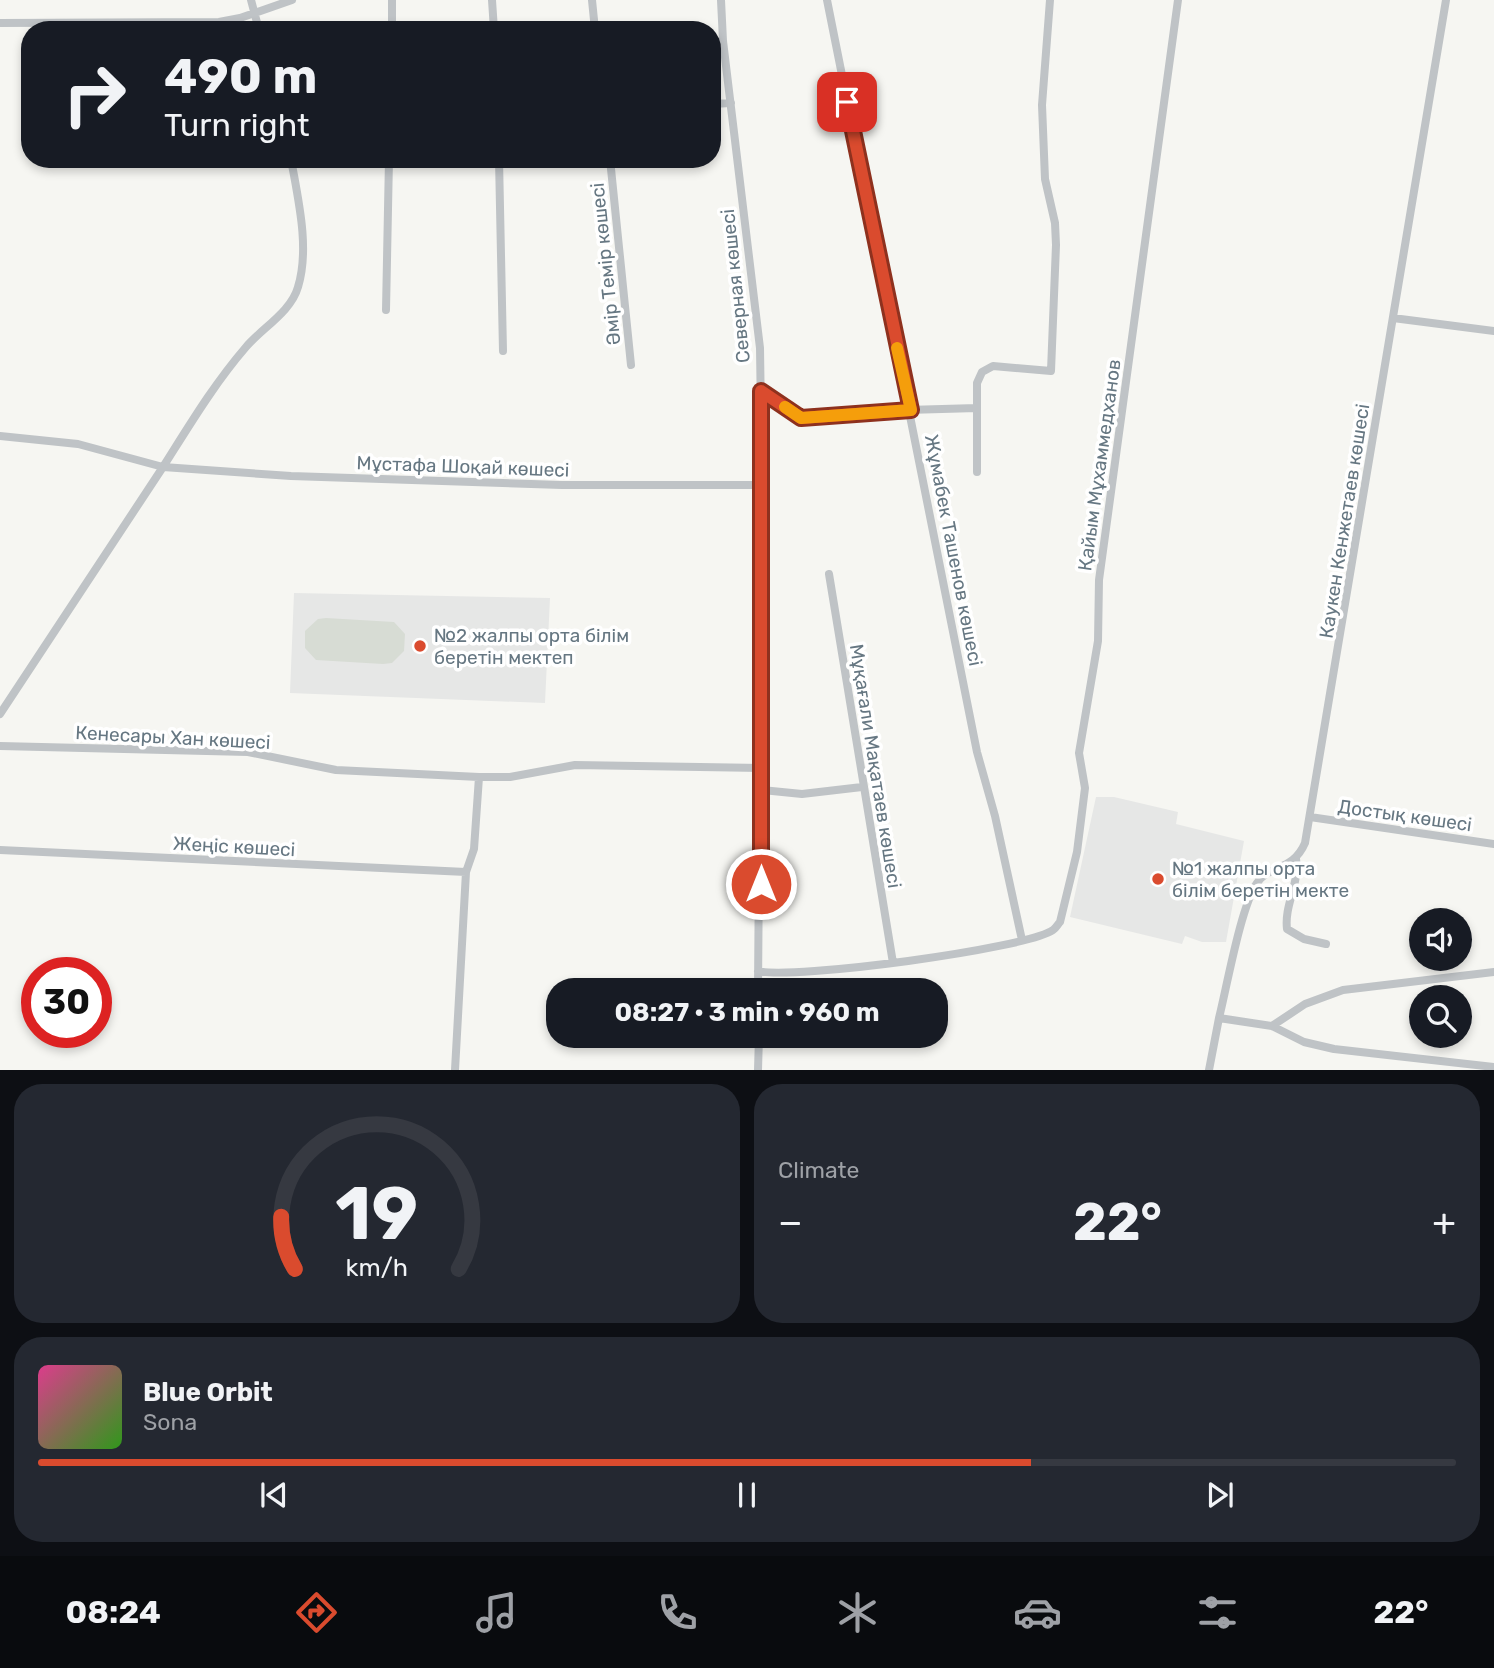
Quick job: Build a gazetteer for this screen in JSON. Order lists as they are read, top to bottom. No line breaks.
{"streets":{"street":["Әмір Темір көшесі","Северная көшесі","Қайым Мұхаммедханов","Мұстафа Шоқай көшесі","Каукен Кенжетаев көшесі","Жұмабек Ташенов көшесі","Кенесары Хан көшесі","Мұқағали Мақатаев көшесі","Достық көшесі","Жеңіс көшесі"]},"crossings":[["Северная көшесі","Мұстафа Шоқай көшесі"],["Северная көшесі","Кенесары Хан көшесі"],["Қайым Мұхаммедханов","Жұмабек Ташенов көшесі"],["Каукен Кенжетаев көшесі","Достық көшесі"]],"places":["№2 жалпы орта білім беретін мектеп","№1 жалпы орта білім беретін мекте"],"page":{"turn":["490 m","Turn right"],"limit":"30","trip":"08:27 · 3 min · 960 m","tile":"Climate","heat":["−","22°","+"],"song":["Blue Orbit","Sona"],"tabs":["08:24","22°"],"gauge":["19","km/h"]}}
